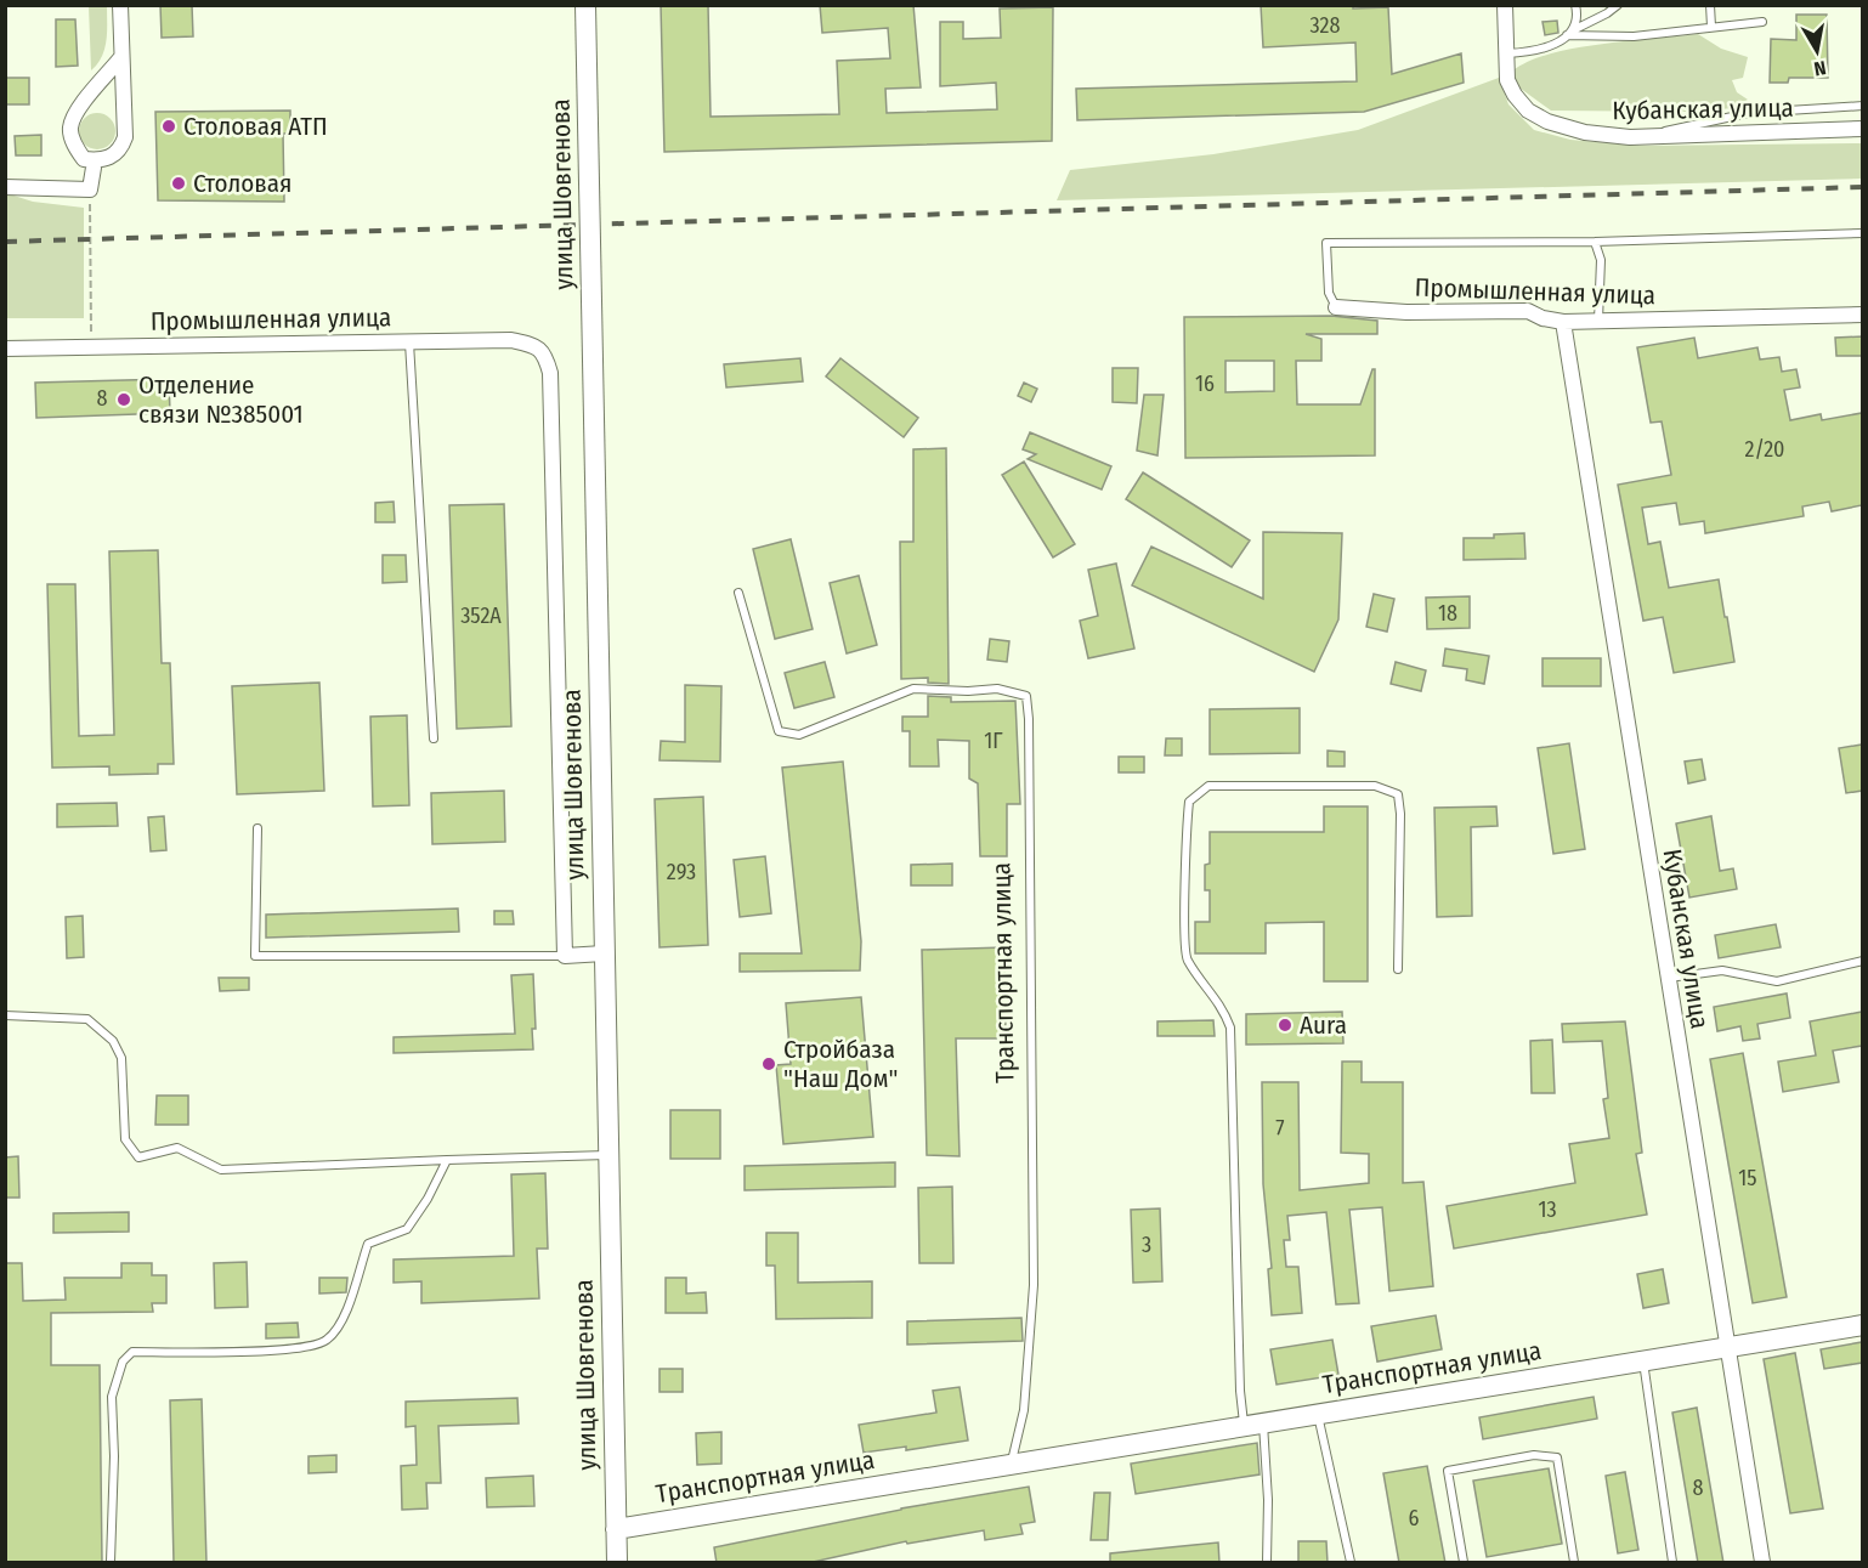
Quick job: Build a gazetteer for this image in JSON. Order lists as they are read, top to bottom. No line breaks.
{"streets":{"street":["Кубанская улица","улица Шовгенова","Промышленная улица","Транспортная улица"]},"crossings":[["Кубанская улица","Промышленная улица"],["Кубанская улица","Транспортная улица"],["улица Шовгенова","Транспортная улица"]],"places":["Столовая АТП","Столовая","Отделение связи №385001","Aura","Стройбаза \"Наш Дом\""],"house_numbers":["328","16","8","2/20","18","352А","1Г","293","7","15","13","3","8","6"],"north":"bottom"}
